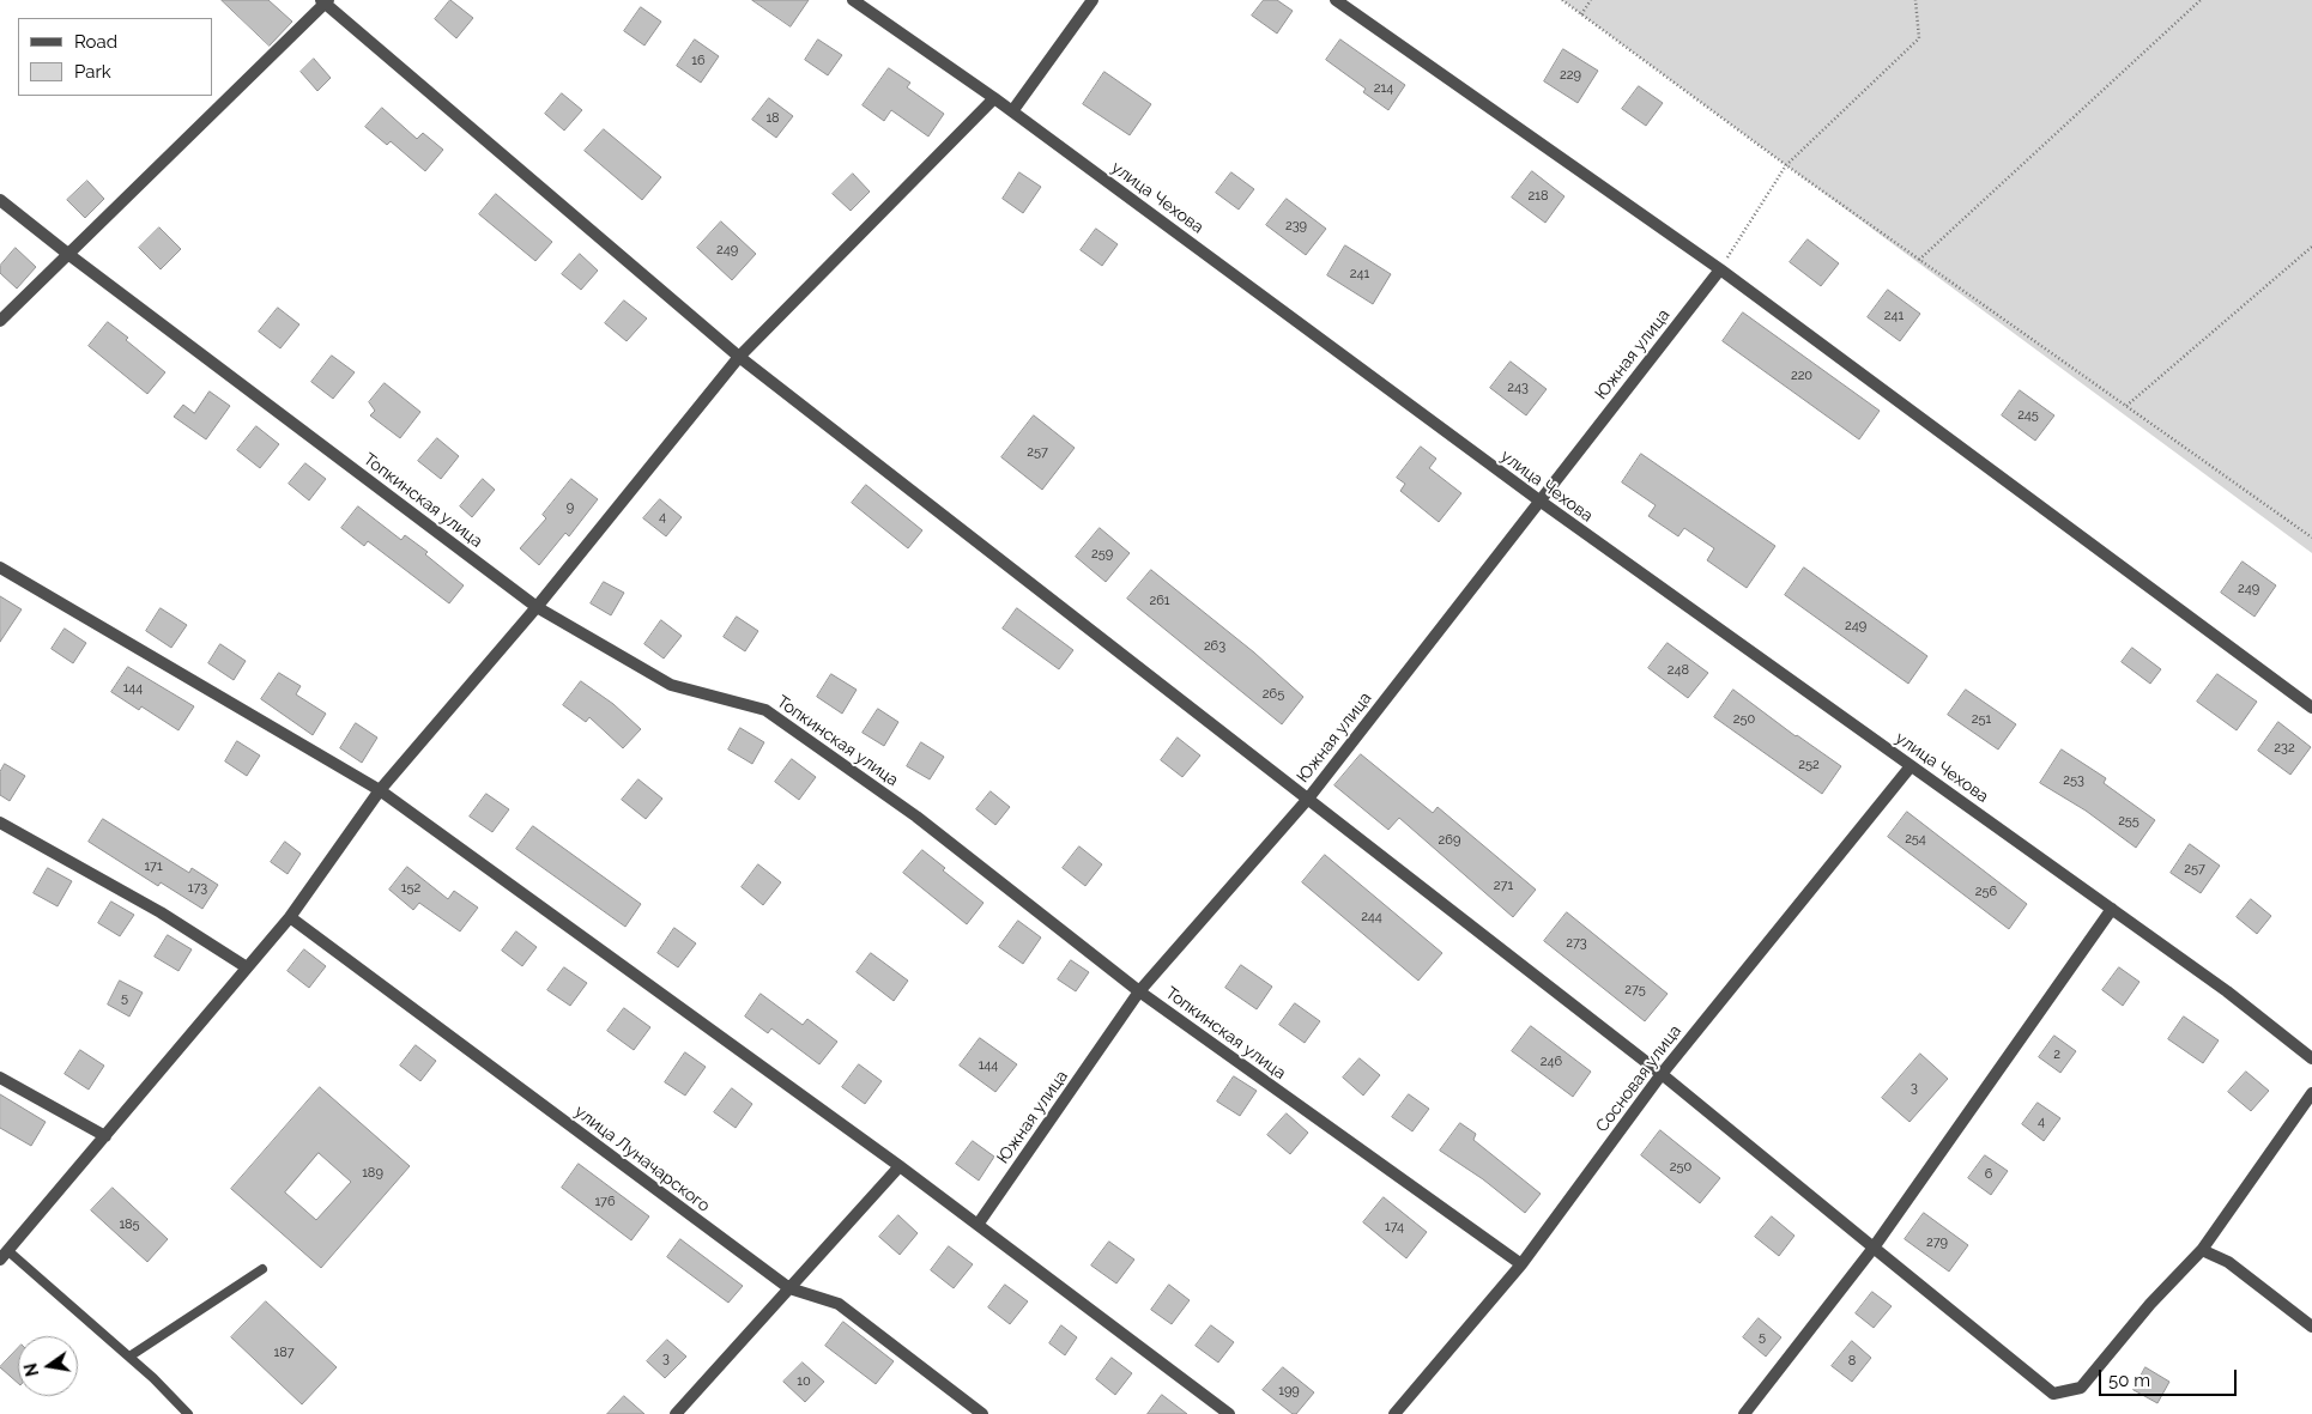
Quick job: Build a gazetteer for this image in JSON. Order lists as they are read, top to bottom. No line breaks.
{"streets":{"street":["улица Чехова","Южная улица","Топкинская улица","Сосновая улица","улица Луначарского"]},"crossings":[["улица Чехова","Южная улица"],["улица Чехова","Сосновая улица"],["Южная улица","Топкинская улица"],["Топкинская улица","Сосновая улица"]],"house_numbers":["16","229","214","18","218","239","249","241","241","220","243","245","257","9","4","259","249","261","249","263","248","144","265","250","251","232","252","253","255","254","269","171","257","271","173","152","256","244","273","275","5","2","246","144","3","4","250","189","6","176","185","174","279","5","187","3","8","10","199"],"legend":["Road","Park"],"scale_bar":"50 m","north":"left"}
